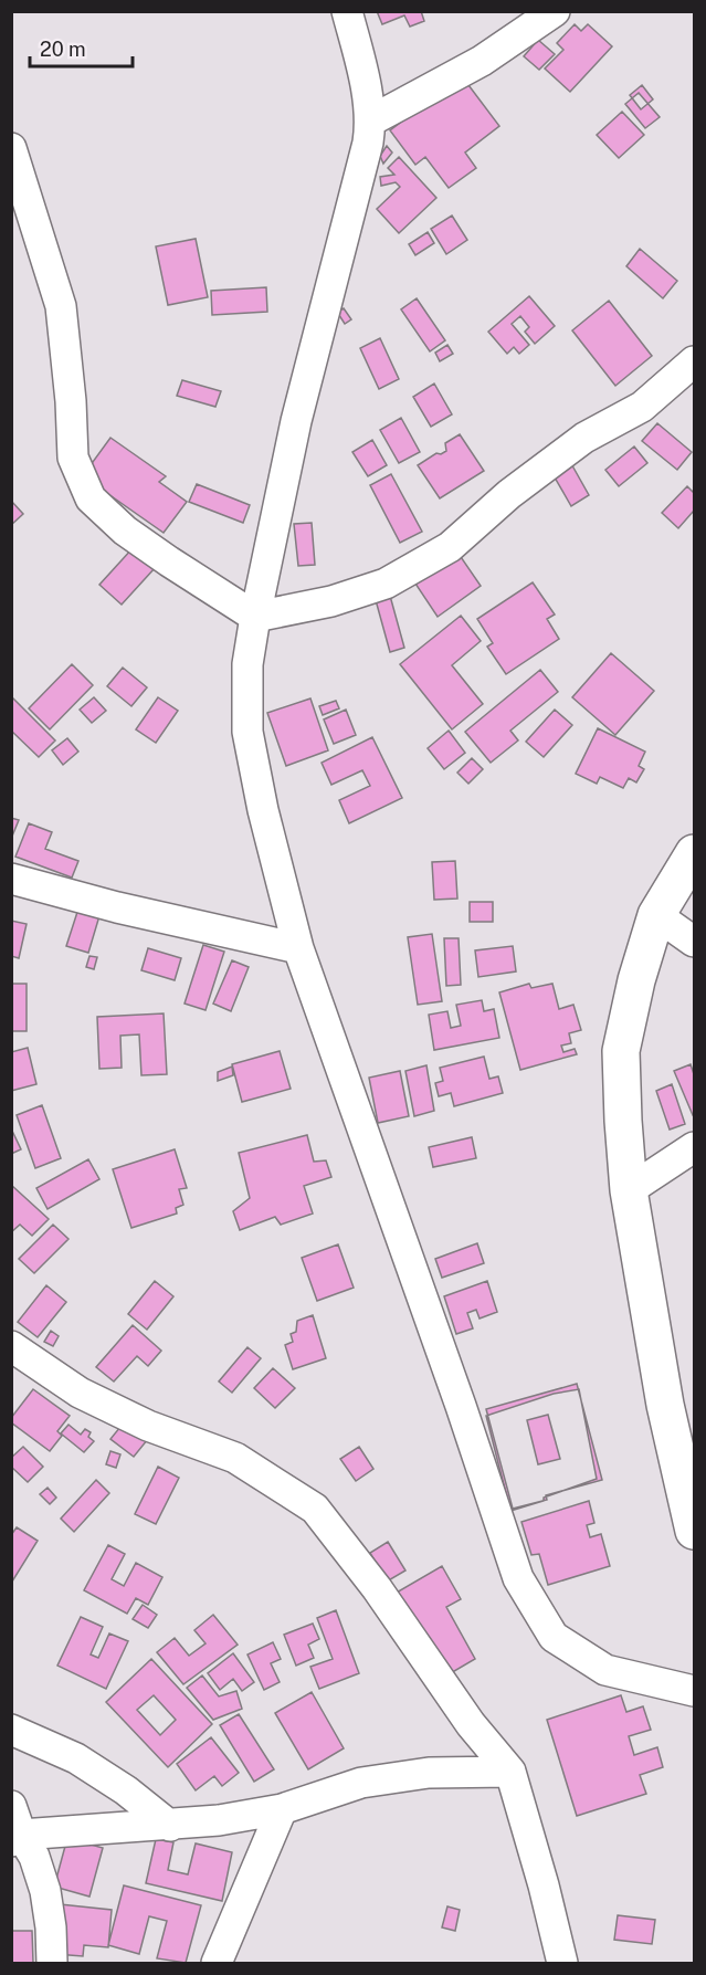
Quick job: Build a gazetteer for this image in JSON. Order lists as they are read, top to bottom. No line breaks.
{"scale_bar":"20 m"}
